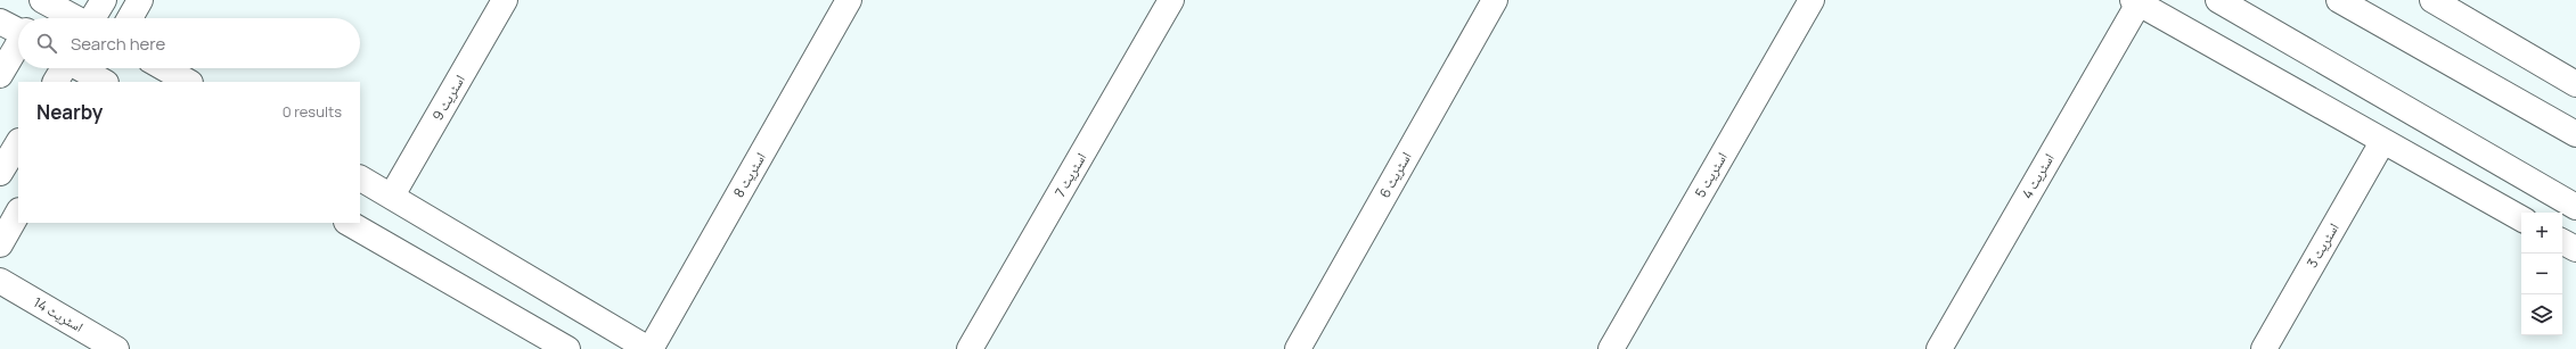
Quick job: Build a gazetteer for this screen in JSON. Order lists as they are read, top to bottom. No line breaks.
{"streets":{"street":["اسٹریٹ 9","اسٹریٹ 8","اسٹریٹ 7","اسٹریٹ 6","اسٹریٹ 5","اسٹریٹ 4","اسٹریٹ 3","اسٹریٹ 14"]},"page":{"search":"Search here","heading":["Nearby","0 results"],"map_buttons":["+","−"]}}
